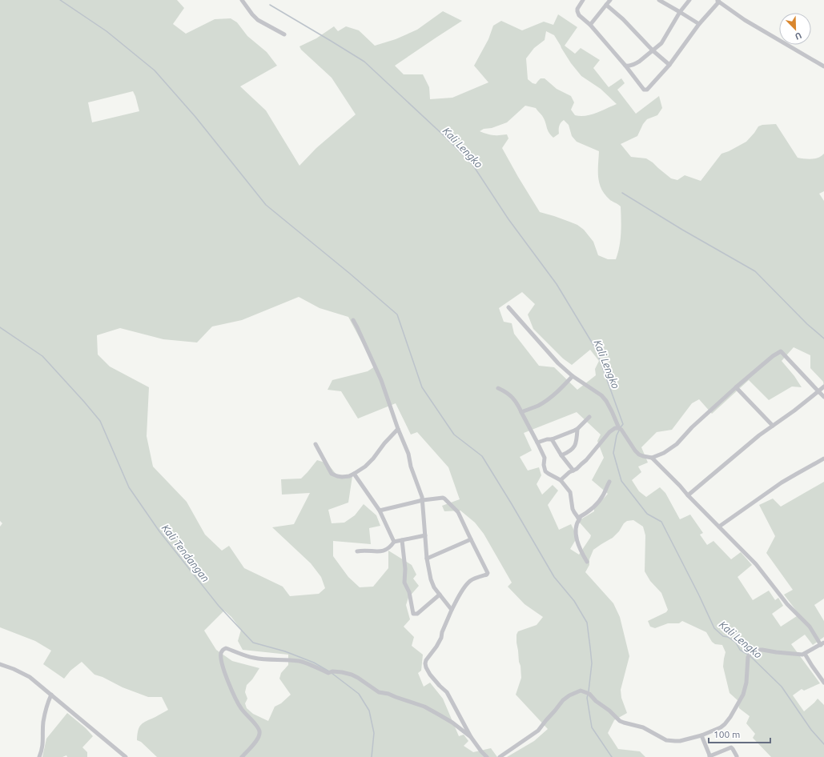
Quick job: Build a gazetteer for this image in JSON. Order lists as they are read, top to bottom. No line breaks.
{"water":["Kali Lengko","Kali Tendangan"],"scale_bar":"100 m","north":"bottom right"}
